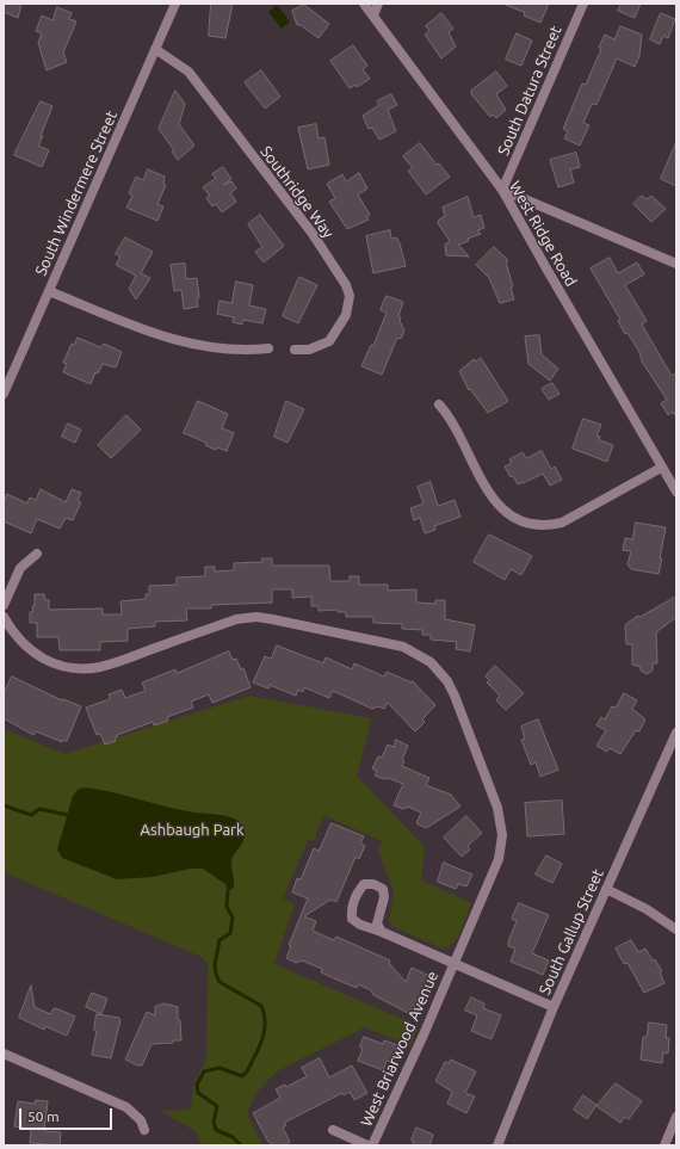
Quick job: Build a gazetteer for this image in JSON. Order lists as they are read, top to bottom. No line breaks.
{"streets":{"street":["South Datura Street","Southridge Way","South Windermere Street","West Ridge Road","South Gallup Street","West Briarwood Avenue"]},"crossings":[["South Datura Street","West Ridge Road"],["Southridge Way","South Windermere Street"],["South Gallup Street","West Briarwood Avenue"]],"parks":["Ashbaugh Park"],"scale_bar":"50 m"}
